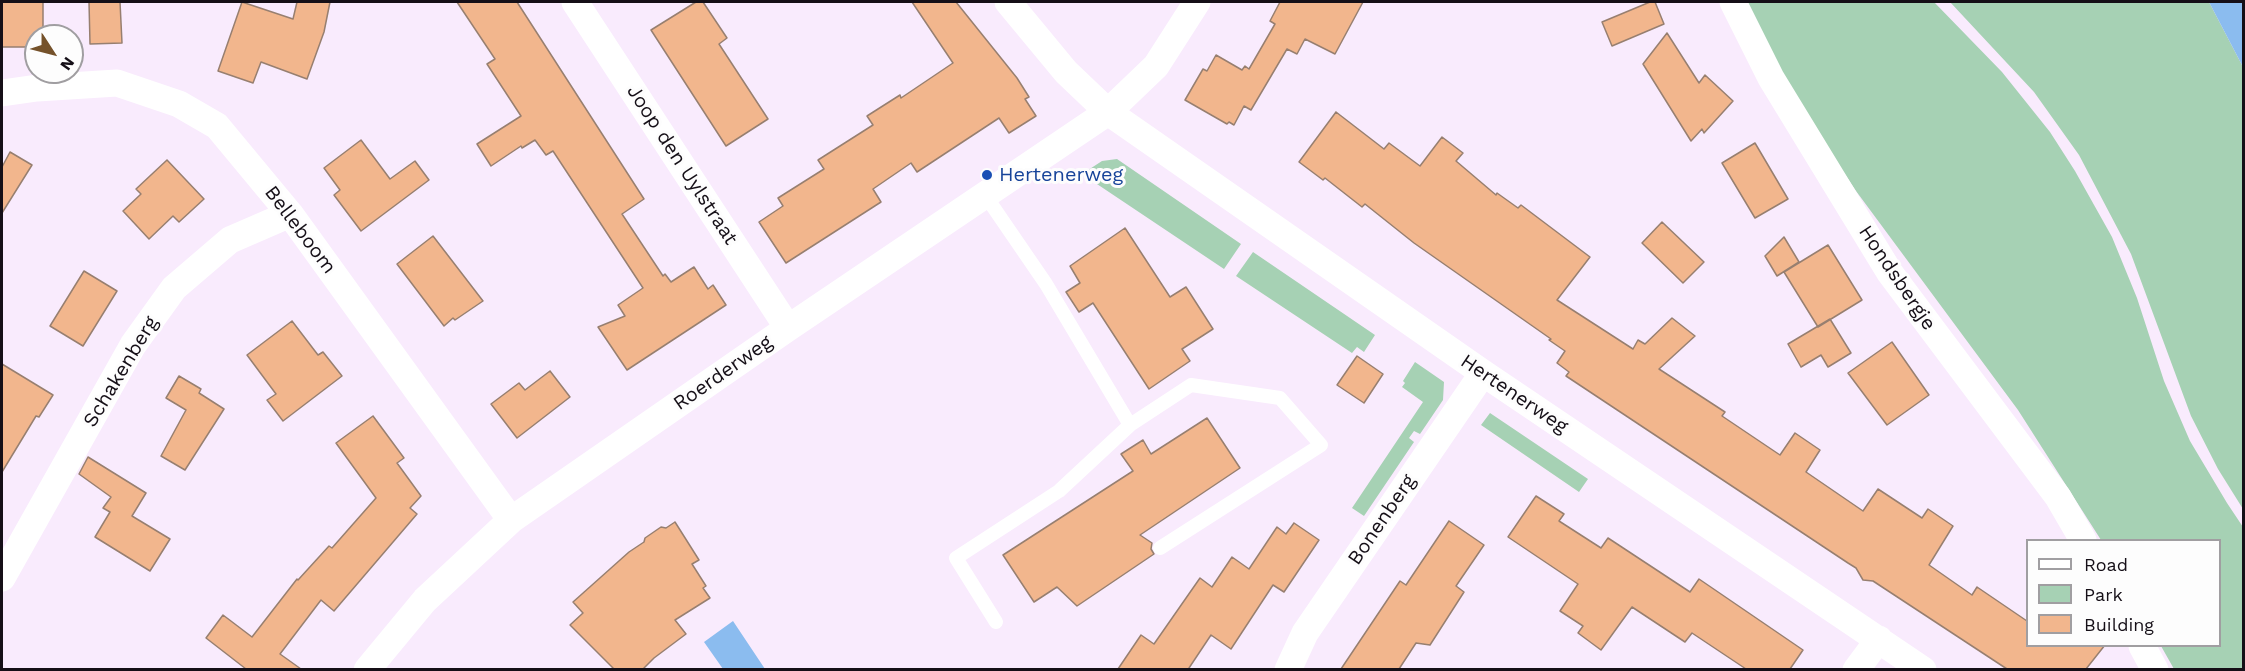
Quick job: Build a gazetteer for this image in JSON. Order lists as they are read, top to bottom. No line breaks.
{"streets":{"street":["Joop den Uylstraat","Belleboom","Hondsbergje","Schakenberg","Roerderweg","Hertenerweg","Bonenberg"]},"crossings":[["Joop den Uylstraat","Roerderweg"],["Belleboom","Schakenberg"],["Belleboom","Roerderweg"],["Roerderweg","Hertenerweg"],["Hertenerweg","Bonenberg"]],"places":["Hertenerweg"],"legend":["Road","Park","Building"],"north":"bottom right"}
